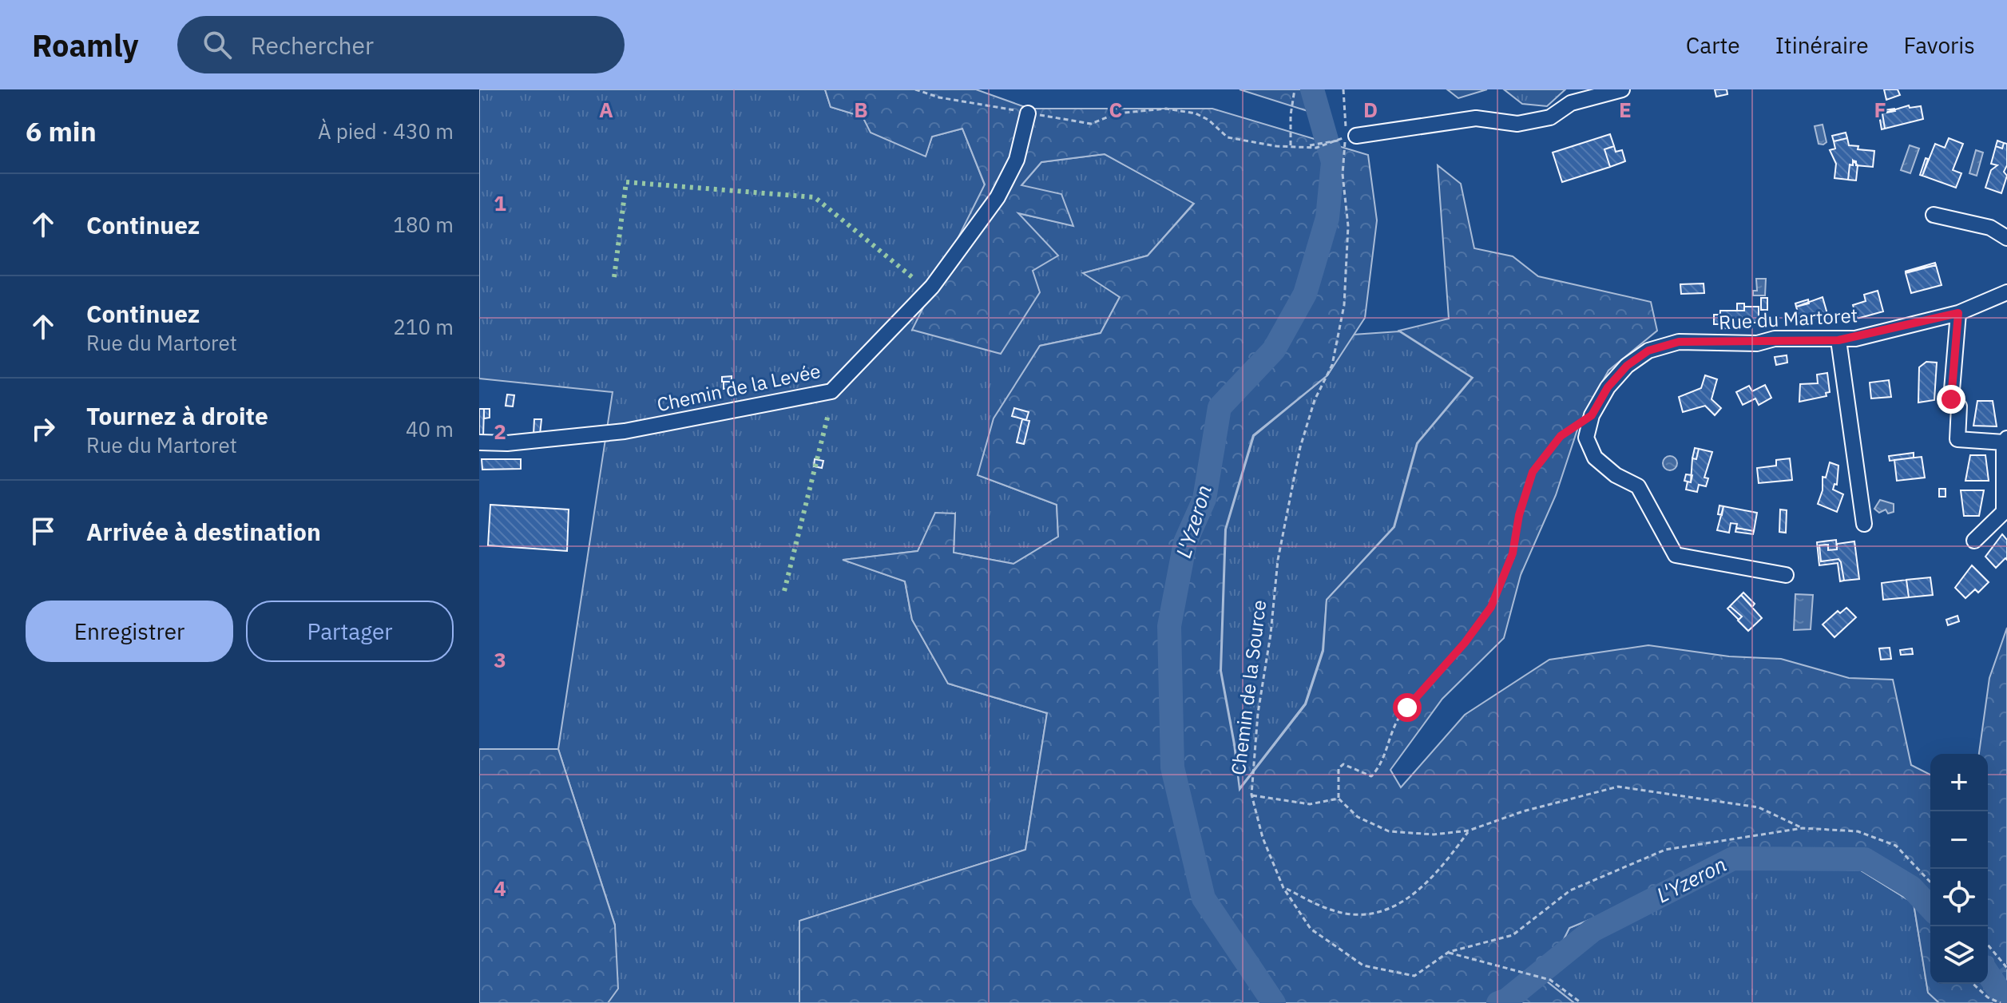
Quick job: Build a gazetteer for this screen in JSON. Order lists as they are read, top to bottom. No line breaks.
{"streets":{"street":["Rue du Martoret","Chemin de la Levée"],"path":["Chemin de la Source"]},"water":["L'Yzeron"],"page":{"header":"Roamly","search":"Rechercher","nav":["Carte","Itinéraire","Favoris"],"heading":["6 min","À pied · 430 m"],"list":[["Continuez","180 m"],["Continuez","Rue du Martoret","210 m"],["Tournez à droite","Rue du Martoret","40 m"],"Arrivée à destination"],"buttons":["Enregistrer","Partager"],"map_buttons":["+","−"]},"grid":{"columns":["A","B","C","D","E","F"],"rows":["1","2","3","4"]}}
